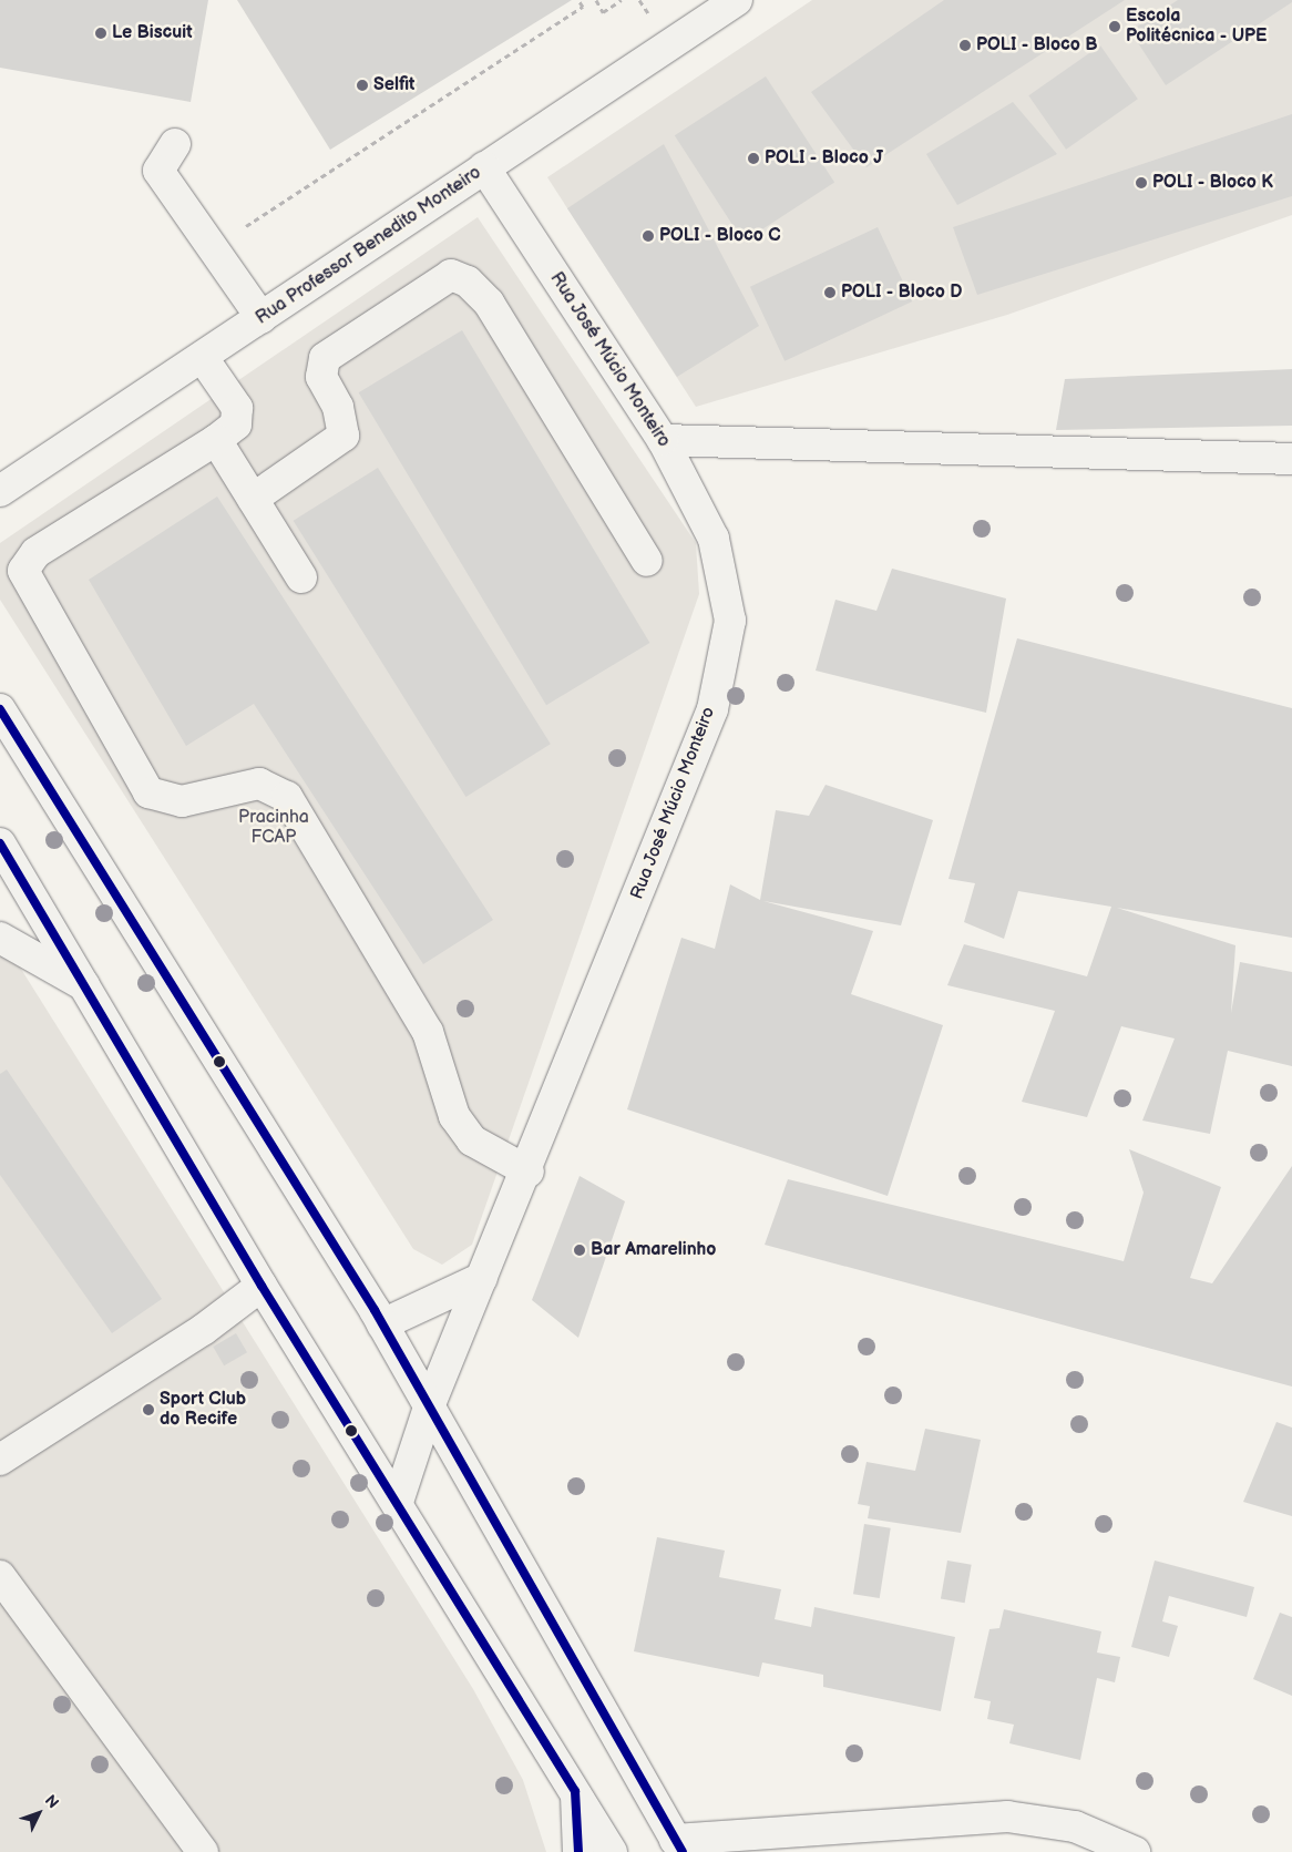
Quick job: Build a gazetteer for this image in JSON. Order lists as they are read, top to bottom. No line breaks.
{"streets":{"main road":["Rua Professor Benedito Monteiro","Rua José Múcio Monteiro"]},"crossings":[["Rua Professor Benedito Monteiro","Rua José Múcio Monteiro"]],"parks":["Pracinha FCAP"],"places":["Escola Politécnica - UPE","Le Biscuit","POLI - Bloco B","Selfit","POLI - Bloco J","POLI - Bloco K","POLI - Bloco C","POLI - Bloco D","Bar Amarelinho","Sport Club do Recife"],"north":"top right"}
